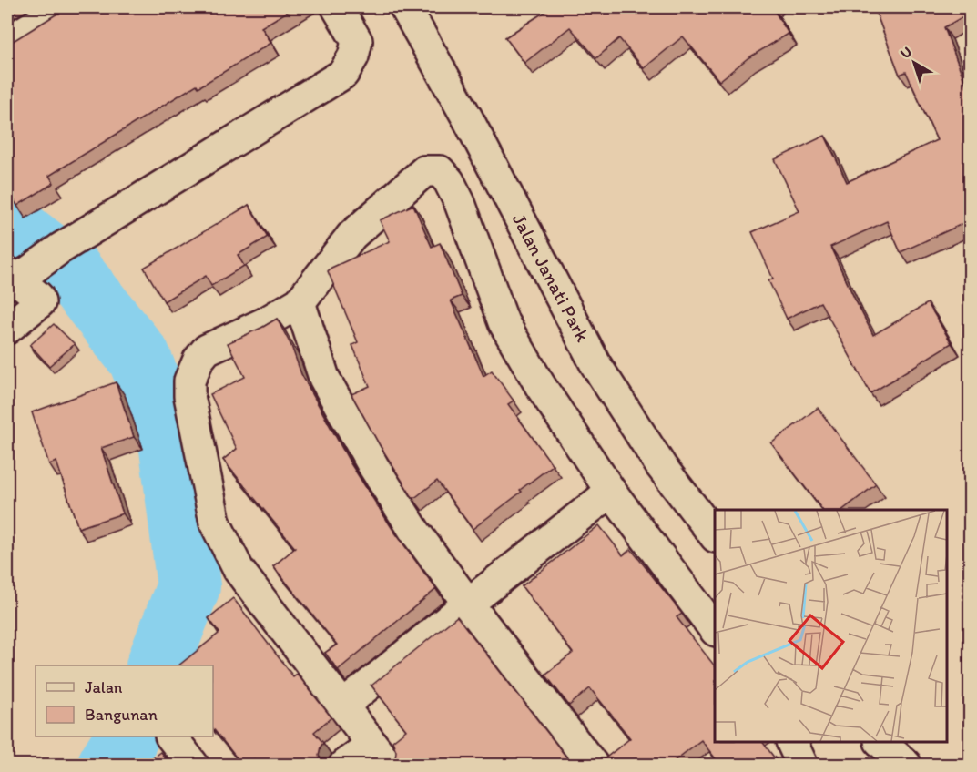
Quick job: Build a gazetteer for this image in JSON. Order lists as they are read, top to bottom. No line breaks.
{"streets":{"street":["Jalan Janati Park"]},"legend":["Jalan","Bangunan"],"north":"top left"}
